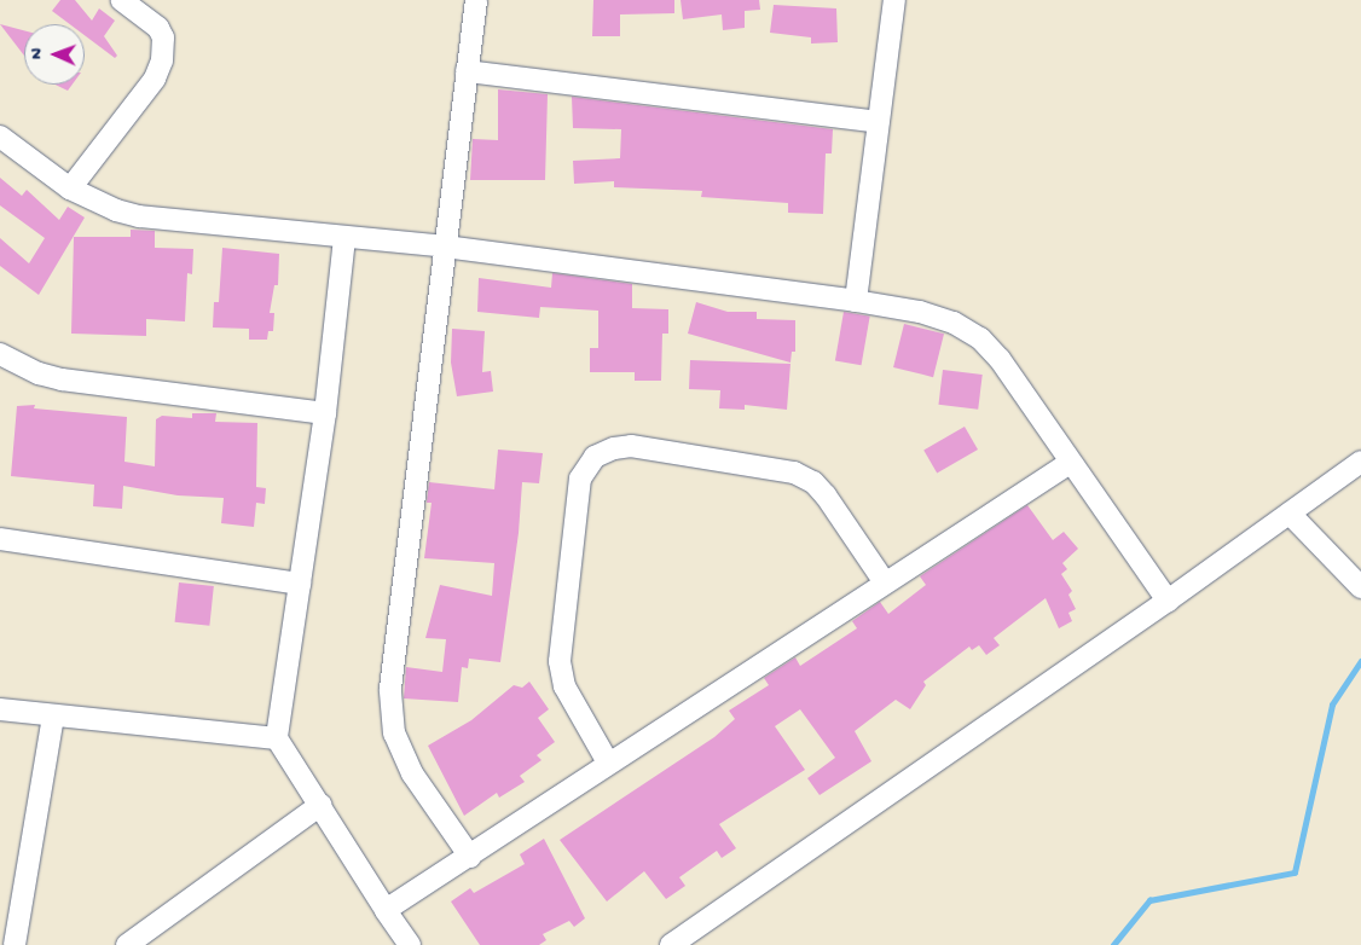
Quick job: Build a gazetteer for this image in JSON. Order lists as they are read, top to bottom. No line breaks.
{"north":"left"}
